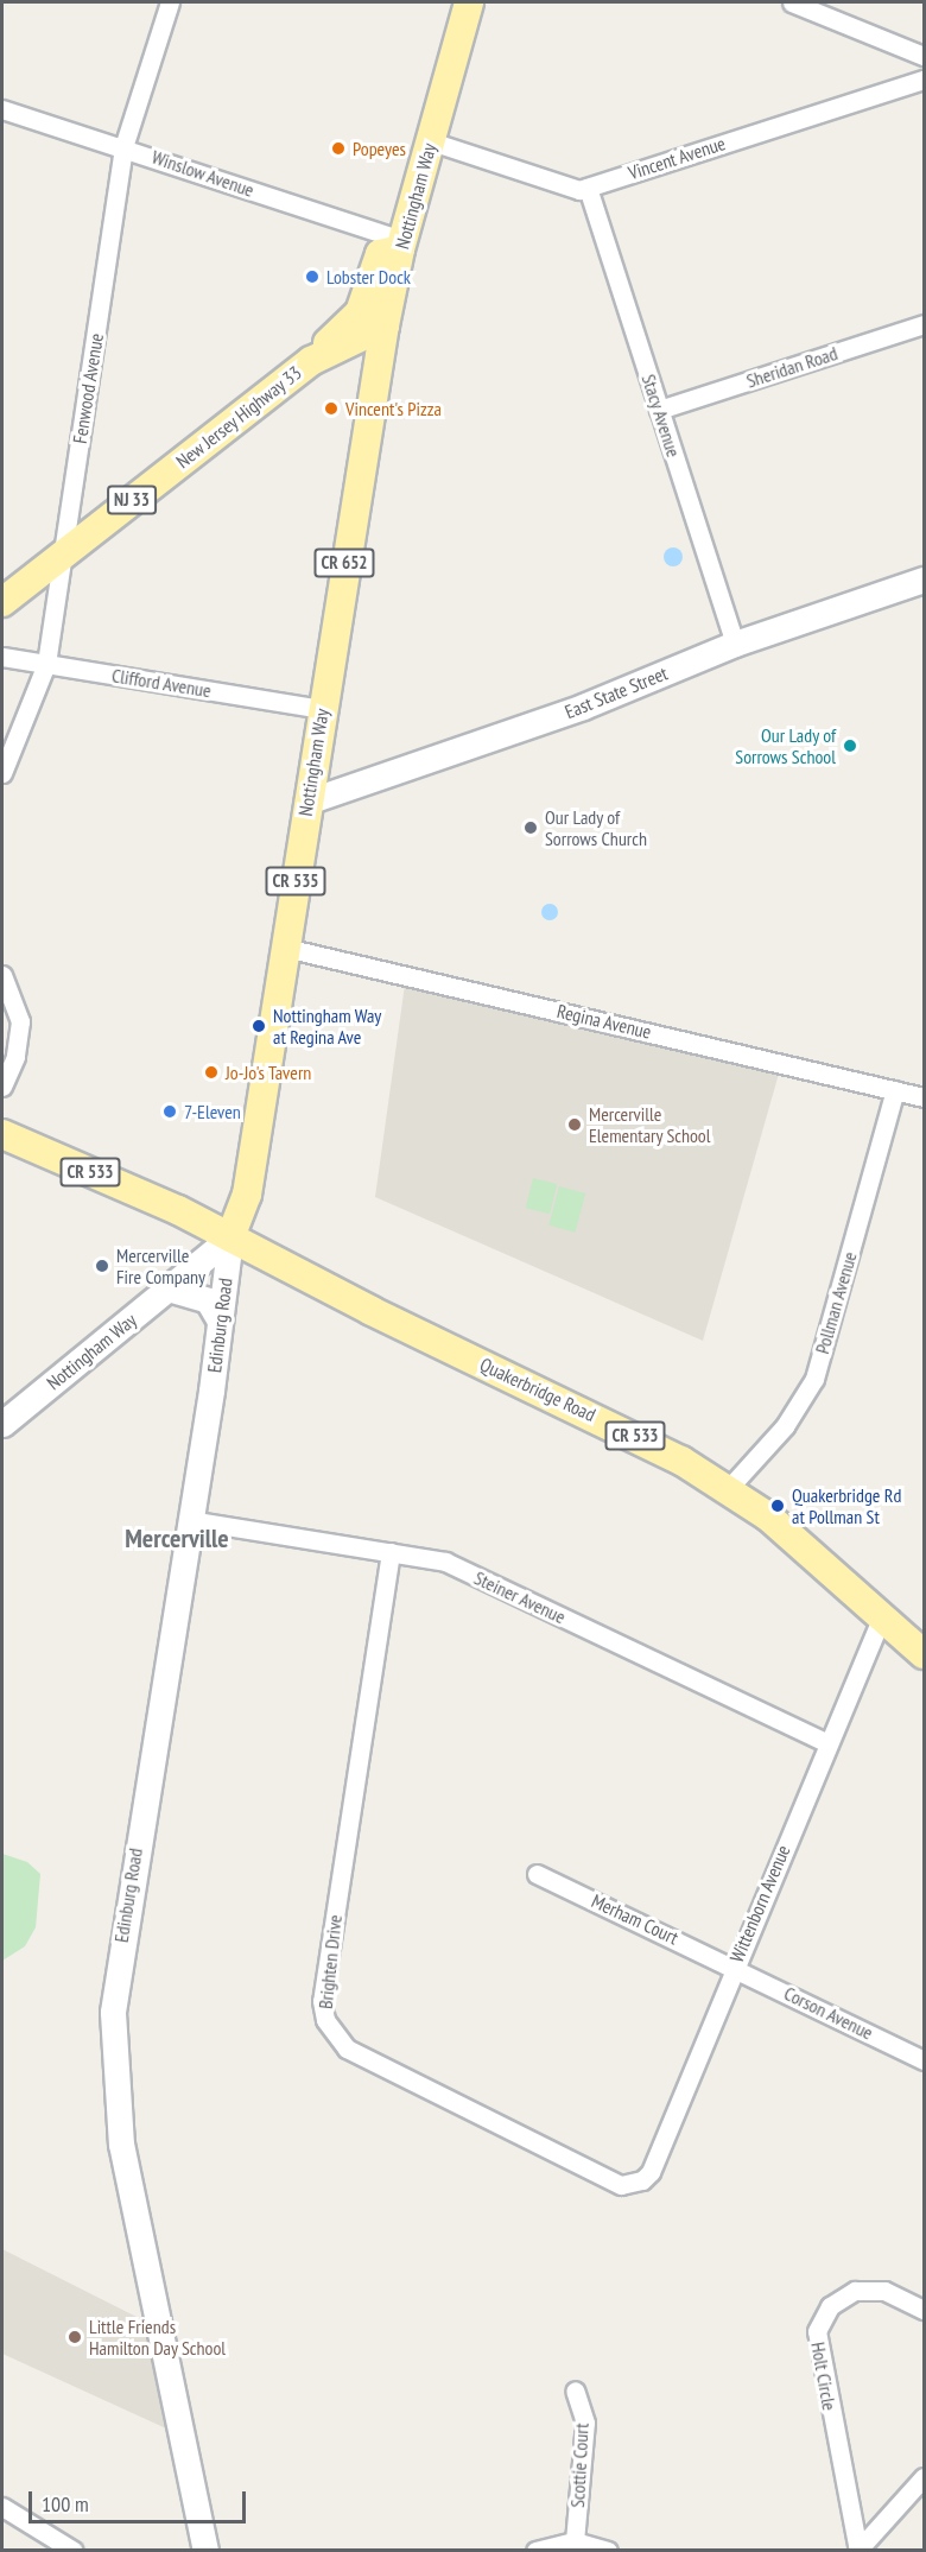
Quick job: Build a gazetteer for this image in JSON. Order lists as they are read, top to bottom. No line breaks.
{"streets":{"main road":["Nottingham Way","New Jersey Highway 33","NJ 33","CR 652","East State Street","CR 535","CR 533","Edinburg Road","Quakerbridge Road"],"street":["Vincent Avenue","Winslow Avenue","Sheridan Road","Fenwood Avenue","Stacy Avenue","Clifford Avenue","Regina Avenue","Pollman Avenue","Steiner Avenue","Wittenborn Avenue","Merham Court","Brighten Drive","Corson Avenue","Holt Circle","Scottie Court"]},"crossings":[["Vincent Avenue","Nottingham Way"],["Vincent Avenue","Stacy Avenue"],["Winslow Avenue","Nottingham Way"],["Winslow Avenue","Fenwood Avenue"],["Nottingham Way","New Jersey Highway 33"],["Nottingham Way","Clifford Avenue"],["Nottingham Way","East State Street"],["Nottingham Way","Regina Avenue"],["Nottingham Way","CR 533"],["Nottingham Way","Edinburg Road"],["Nottingham Way","Quakerbridge Road"],["Sheridan Road","Stacy Avenue"],["Fenwood Avenue","New Jersey Highway 33"],["Fenwood Avenue","Clifford Avenue"],["Stacy Avenue","East State Street"],["Regina Avenue","Pollman Avenue"],["CR 533","Edinburg Road"],["CR 533","Quakerbridge Road"],["Pollman Avenue","Quakerbridge Road"],["Edinburg Road","Quakerbridge Road"],["Edinburg Road","Steiner Avenue"],["Quakerbridge Road","Wittenborn Avenue"],["Steiner Avenue","Wittenborn Avenue"],["Steiner Avenue","Brighten Drive"],["Wittenborn Avenue","Merham Court"],["Wittenborn Avenue","Brighten Drive"],["Wittenborn Avenue","Corson Avenue"],["Merham Court","Corson Avenue"]],"districts":["Mercerville"],"places":["Popeyes","Lobster Dock","Vincent's Pizza","Our Lady of Sorrows School","Our Lady of Sorrows Church","Nottingham Way at Regina Ave","Jo-Jo's Tavern","7-Eleven","Mercerville Elementary School","Mercerville Fire Company","Quakerbridge Rd at Pollman St","Little Friends Hamilton Day School"],"scale_bar":"100 m"}
